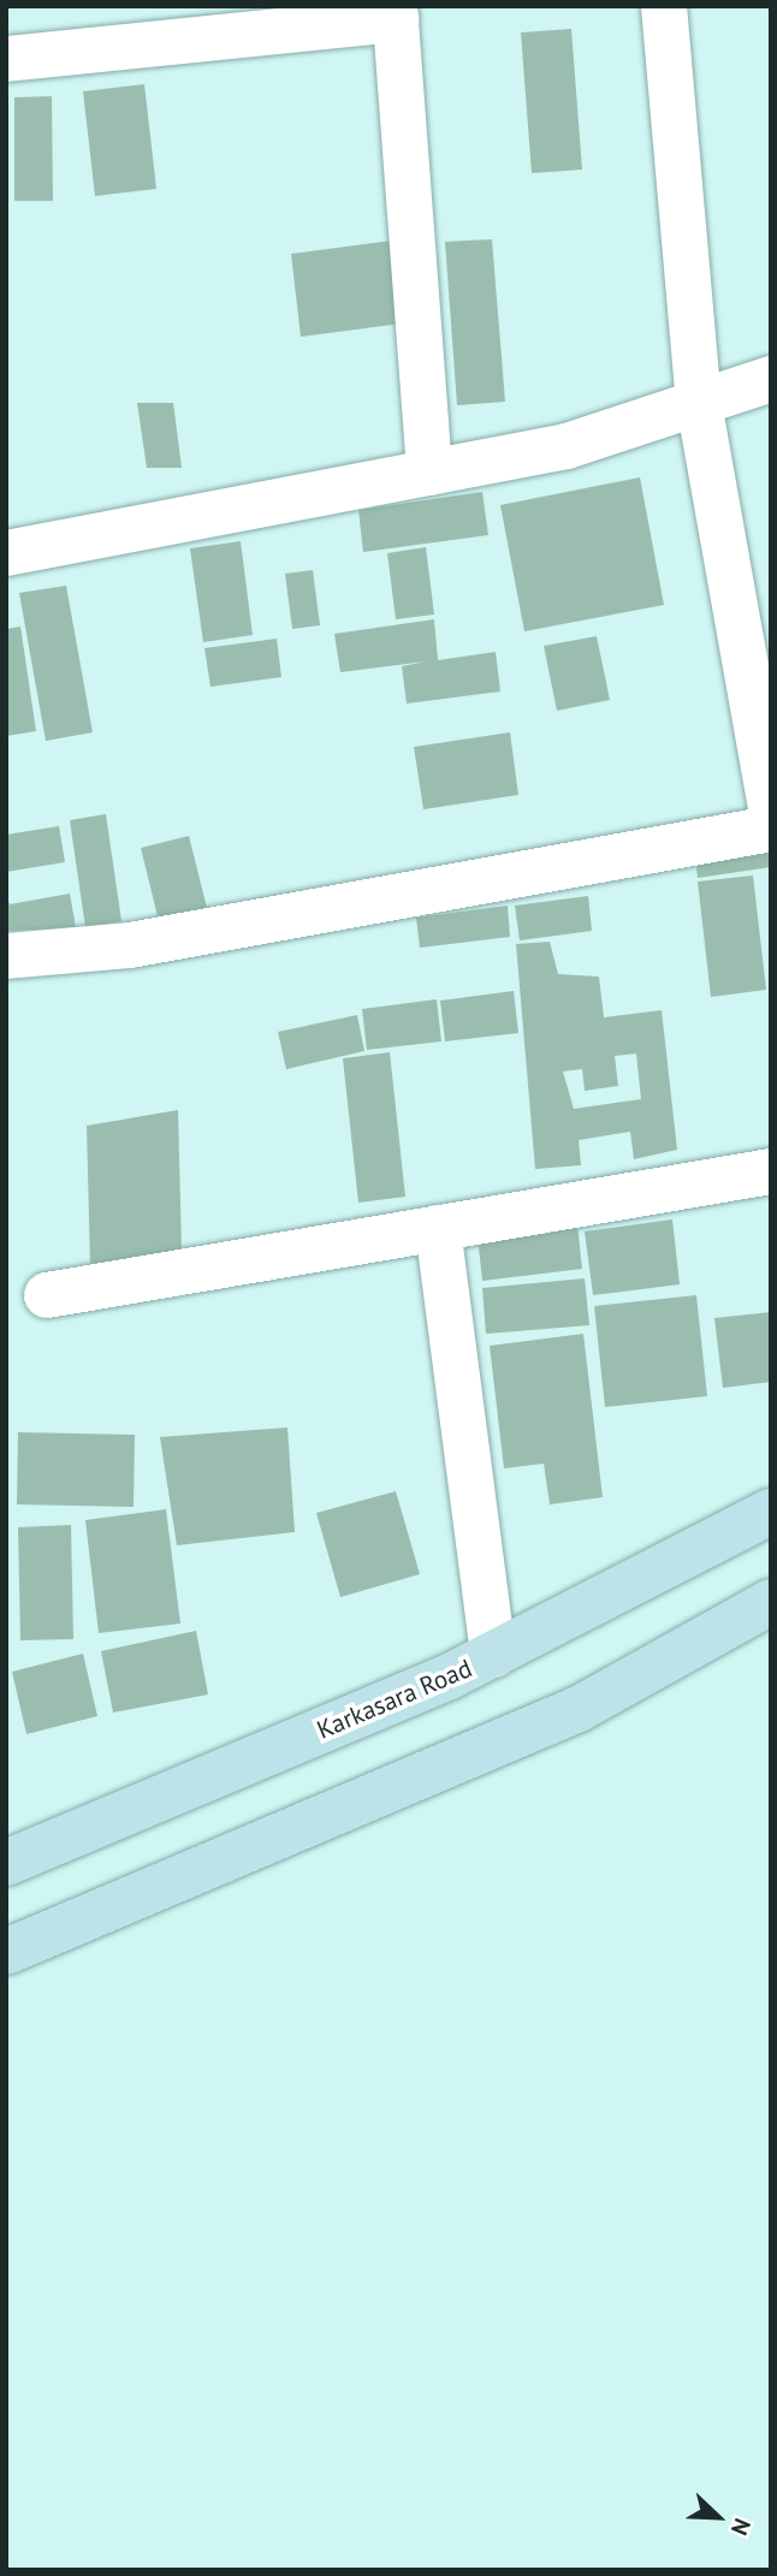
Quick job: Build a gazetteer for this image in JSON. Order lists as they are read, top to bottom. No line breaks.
{"streets":{"main road":["Karkasara Road"]},"north":"bottom right"}
